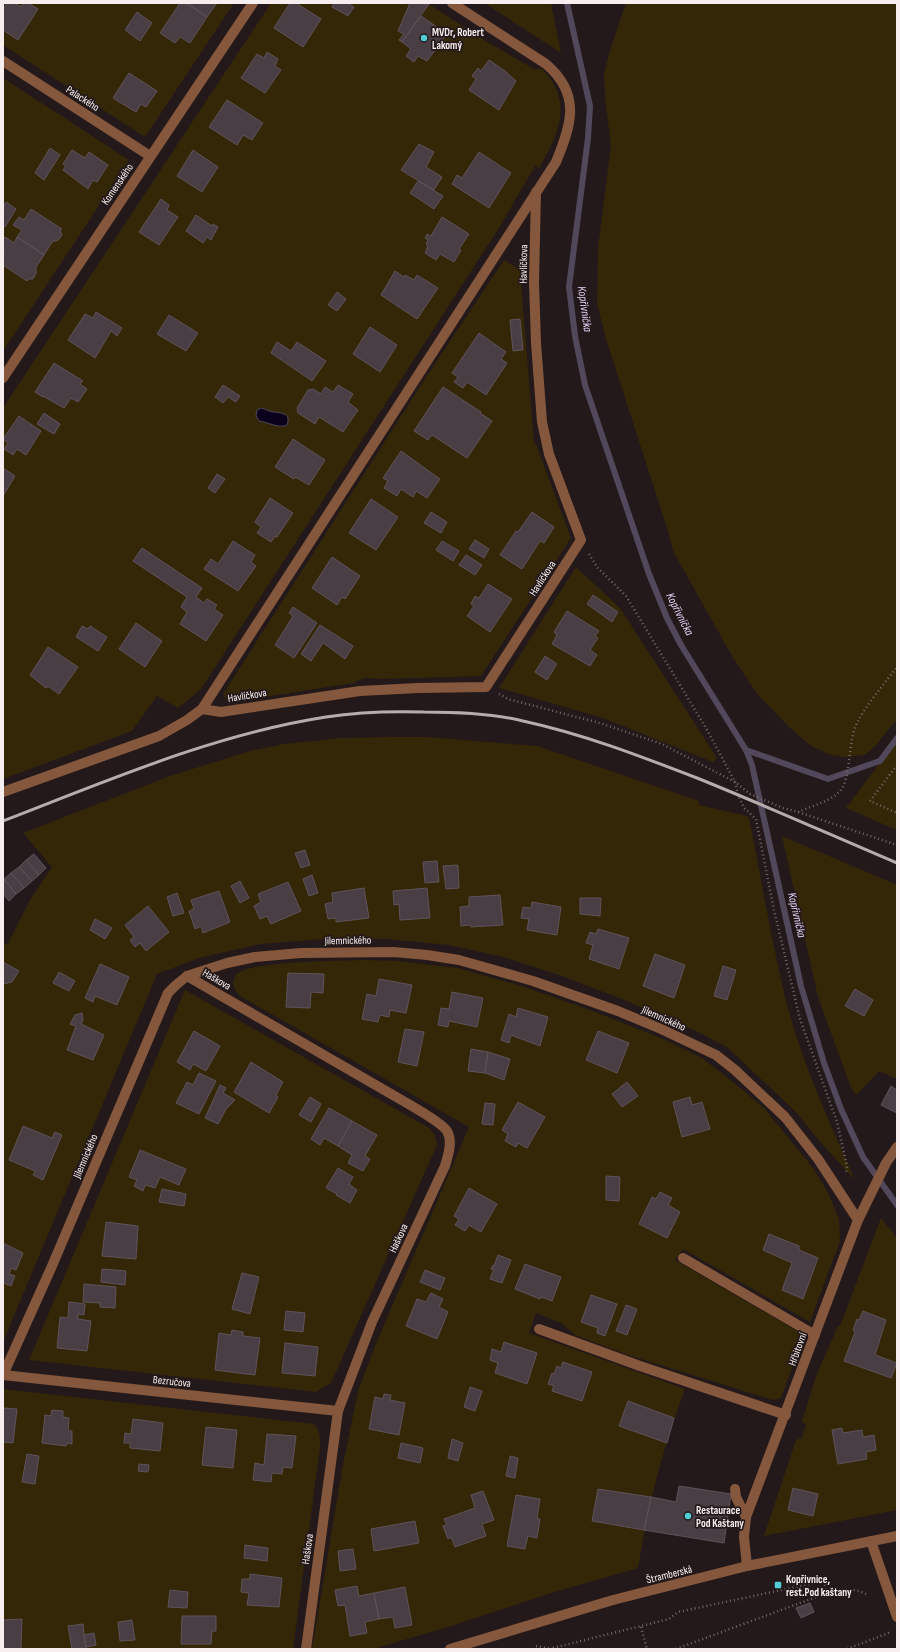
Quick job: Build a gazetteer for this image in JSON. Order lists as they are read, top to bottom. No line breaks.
{"streets":{"street":["Palackého","Komenského","Havlíčkova","Jilemnického","Haškova","Hřbitovní","Bezručova","Štramberská"]},"crossings":[["Palackého","Komenského"],["Jilemnického","Haškova"],["Jilemnického","Hřbitovní"],["Jilemnického","Bezručova"],["Haškova","Bezručova"],["Hřbitovní","Štramberská"]],"water":["Kopřivnička"],"places":{"other":["MVDr, Robert Lakomý","Restaurace Pod Kaštany"],"transit":["Kopřivnice, rest.Pod kaštany"]}}
